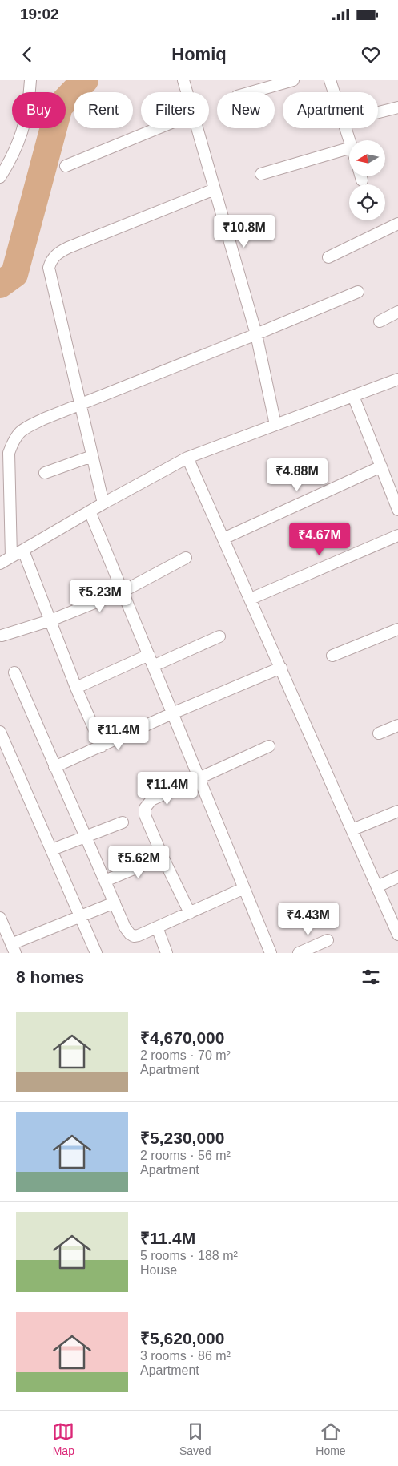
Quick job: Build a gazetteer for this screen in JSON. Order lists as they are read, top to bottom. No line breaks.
{"north":"left","page":{"status":"19:02","header":"Homiq","chip":["Buy","Rent","Filters","New","Apartment"],"price":["₹10.8M","₹4.88M","₹4.67M","₹5.23M","₹11.4M","₹11.4M","₹5.62M","₹4.43M"],"heading":"8 homes","list":[{"name":"₹4,670,000","note":"2 rooms · 70 m² · Apartment"},{"name":"₹5,230,000","note":"2 rooms · 56 m² · Apartment"},{"name":"₹11.4M","note":"5 rooms · 188 m² · House"},{"name":"₹5,620,000","note":"3 rooms · 86 m² · Apartment"}],"tabs":["Map","Saved","Home"]}}
